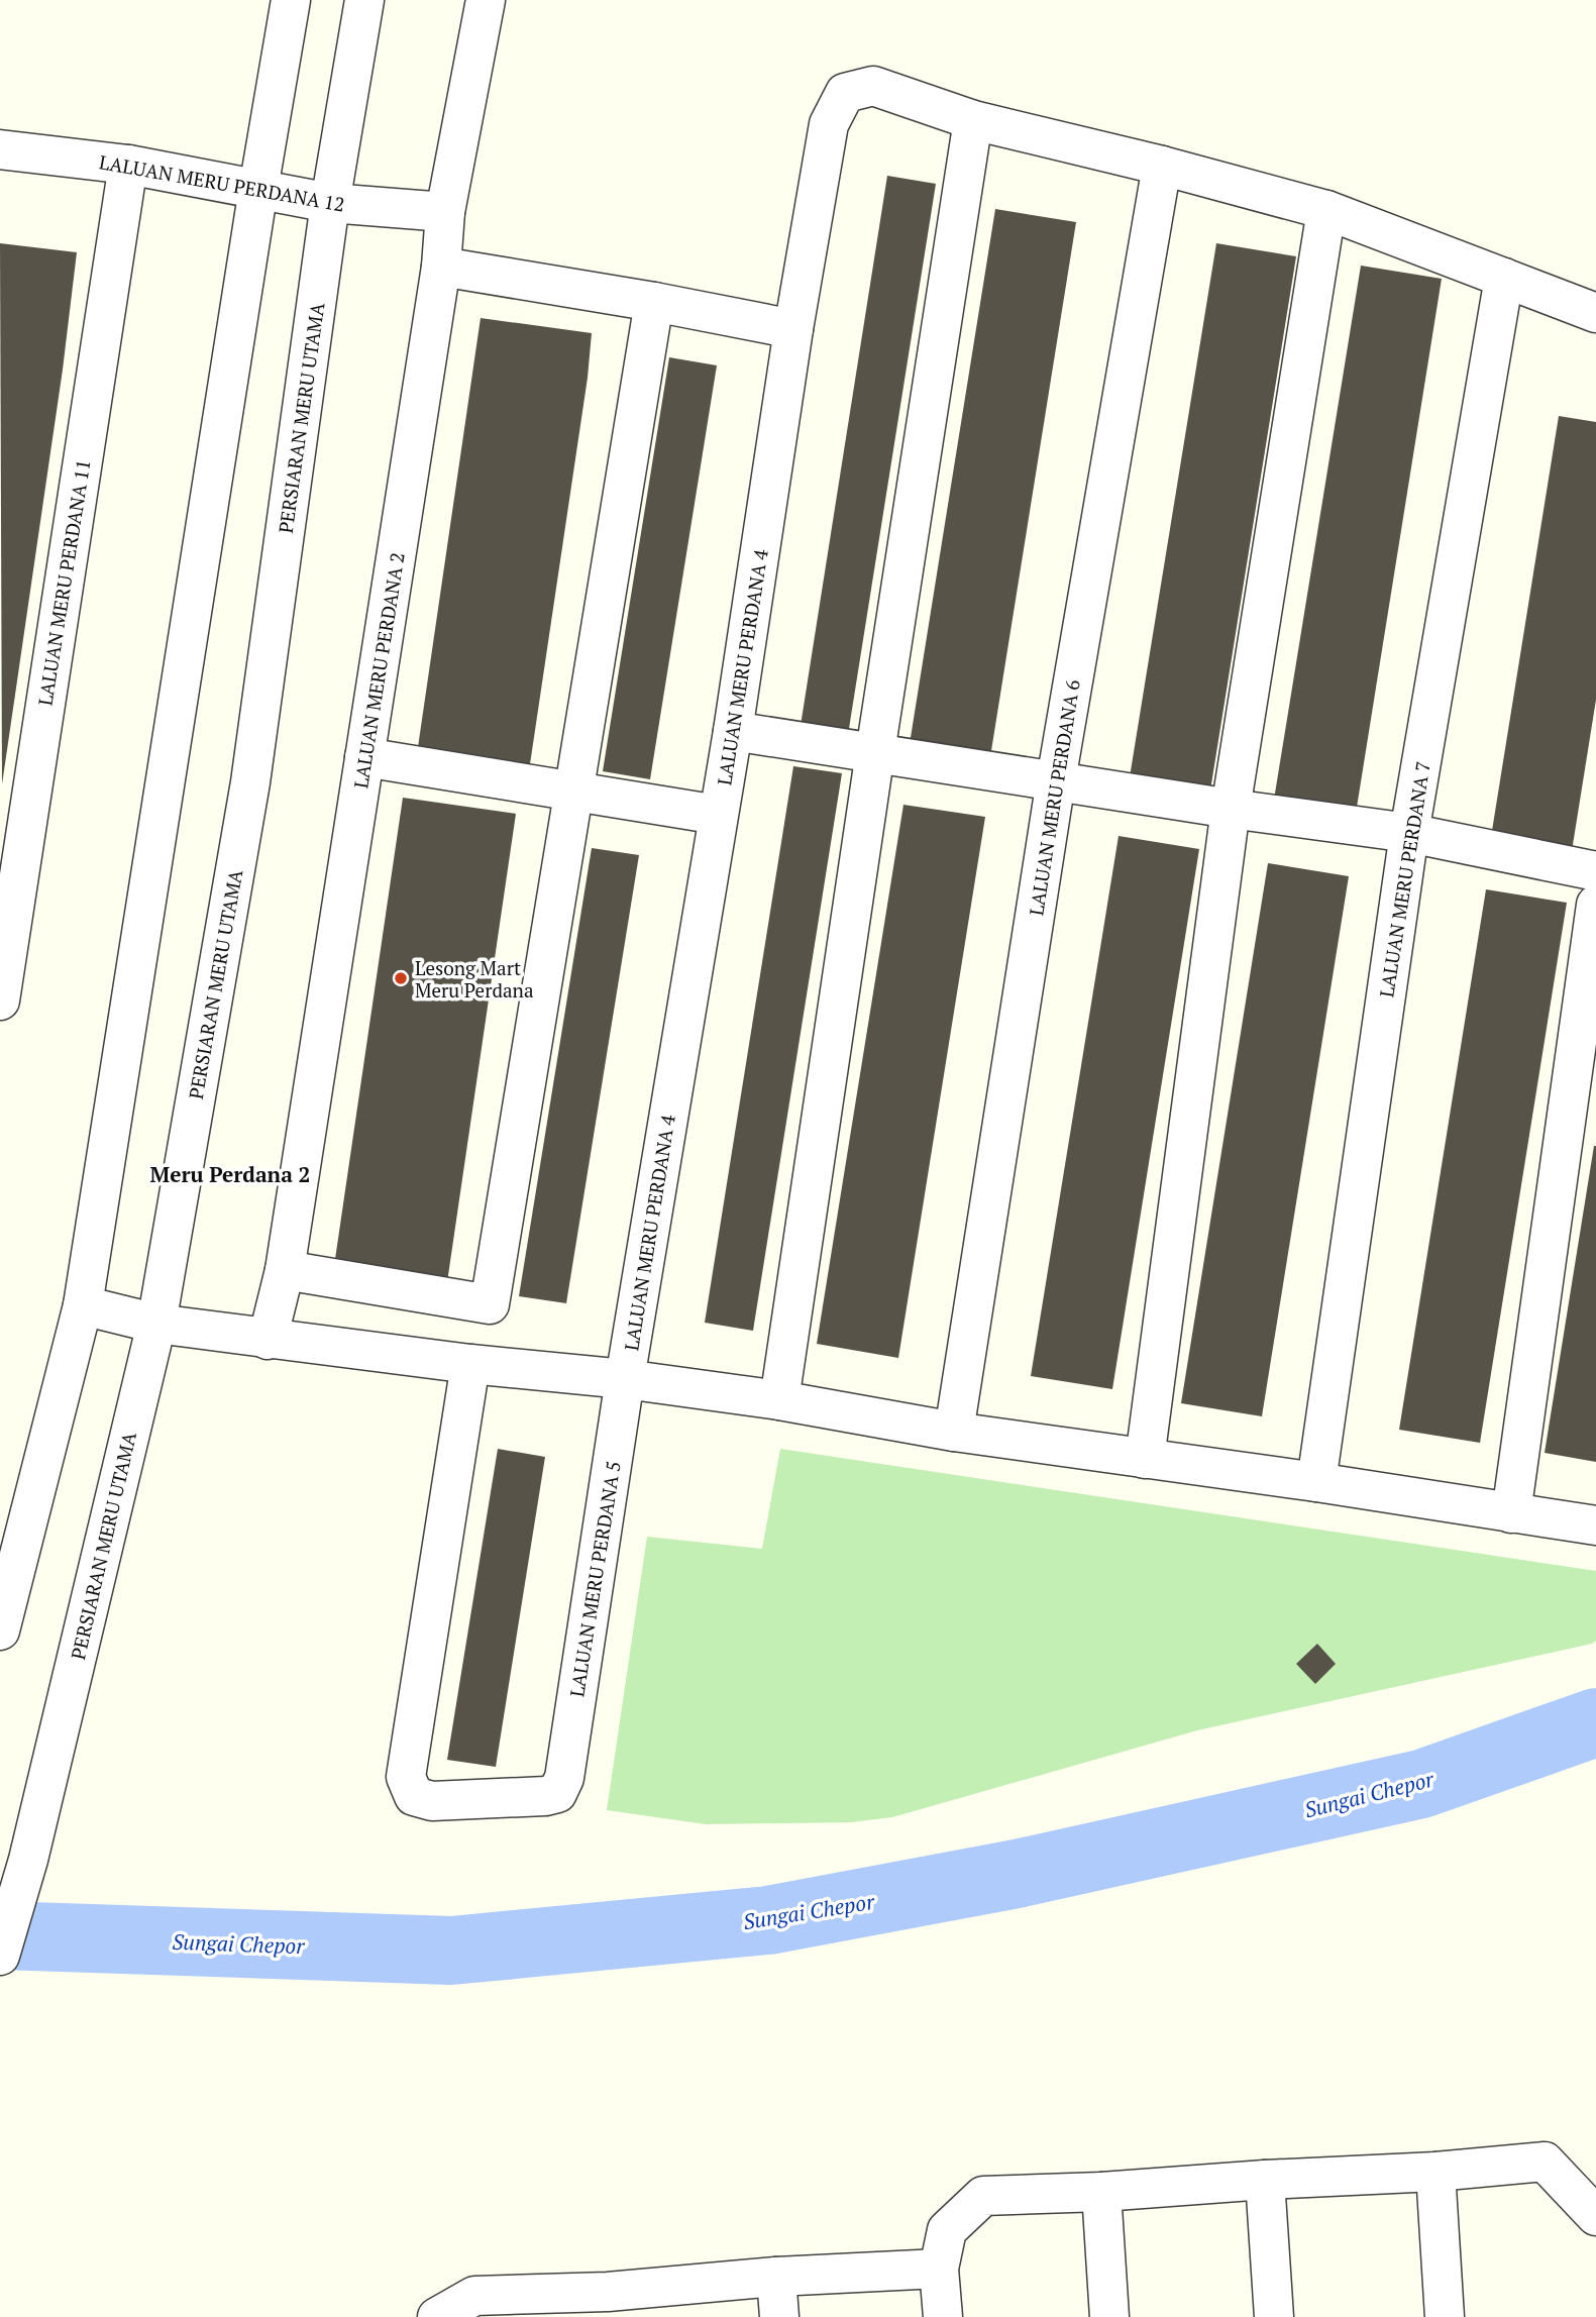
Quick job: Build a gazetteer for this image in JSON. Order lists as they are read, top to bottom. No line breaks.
{"streets":{"street":["LALUAN MERU PERDANA 12","PERSIARAN MERU UTAMA","LALUAN MERU PERDANA 11","LALUAN MERU PERDANA 4","LALUAN MERU PERDANA 2","LALUAN MERU PERDANA 6","LALUAN MERU PERDANA 7","LALUAN MERU PERDANA 5"]},"crossings":[["LALUAN MERU PERDANA 12","PERSIARAN MERU UTAMA"],["LALUAN MERU PERDANA 12","LALUAN MERU PERDANA 11"],["LALUAN MERU PERDANA 12","LALUAN MERU PERDANA 2"],["LALUAN MERU PERDANA 4","LALUAN MERU PERDANA 6"],["LALUAN MERU PERDANA 4","LALUAN MERU PERDANA 7"],["LALUAN MERU PERDANA 4","LALUAN MERU PERDANA 5"]],"districts":["Meru Perdana 2"],"water":["Sungai Chepor"],"places":["Lesong Mart Meru Perdana"]}
